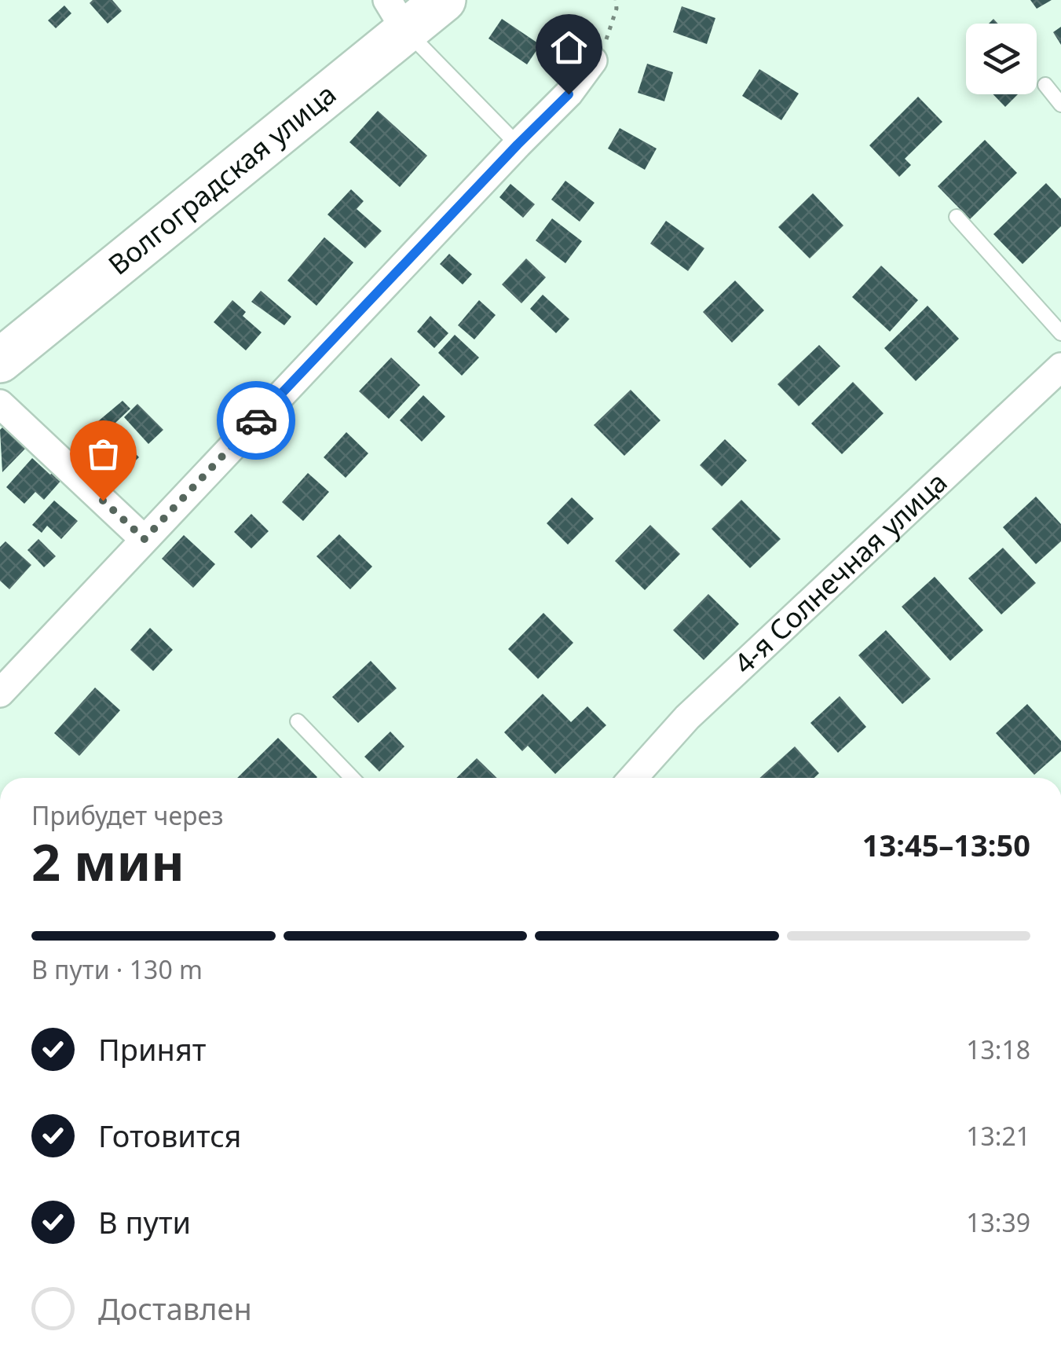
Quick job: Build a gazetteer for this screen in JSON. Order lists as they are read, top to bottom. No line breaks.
{"streets":{"main road":["Волгоградская улица"],"street":["4-я Солнечная улица"]},"page":{"heading":["2 мин","Прибудет через","13:45–13:50"],"bar":"В пути · 130 m","list":[["Принят","13:18"],["Готовится","13:21"],["В пути","13:39"],"Доставлен"]}}
